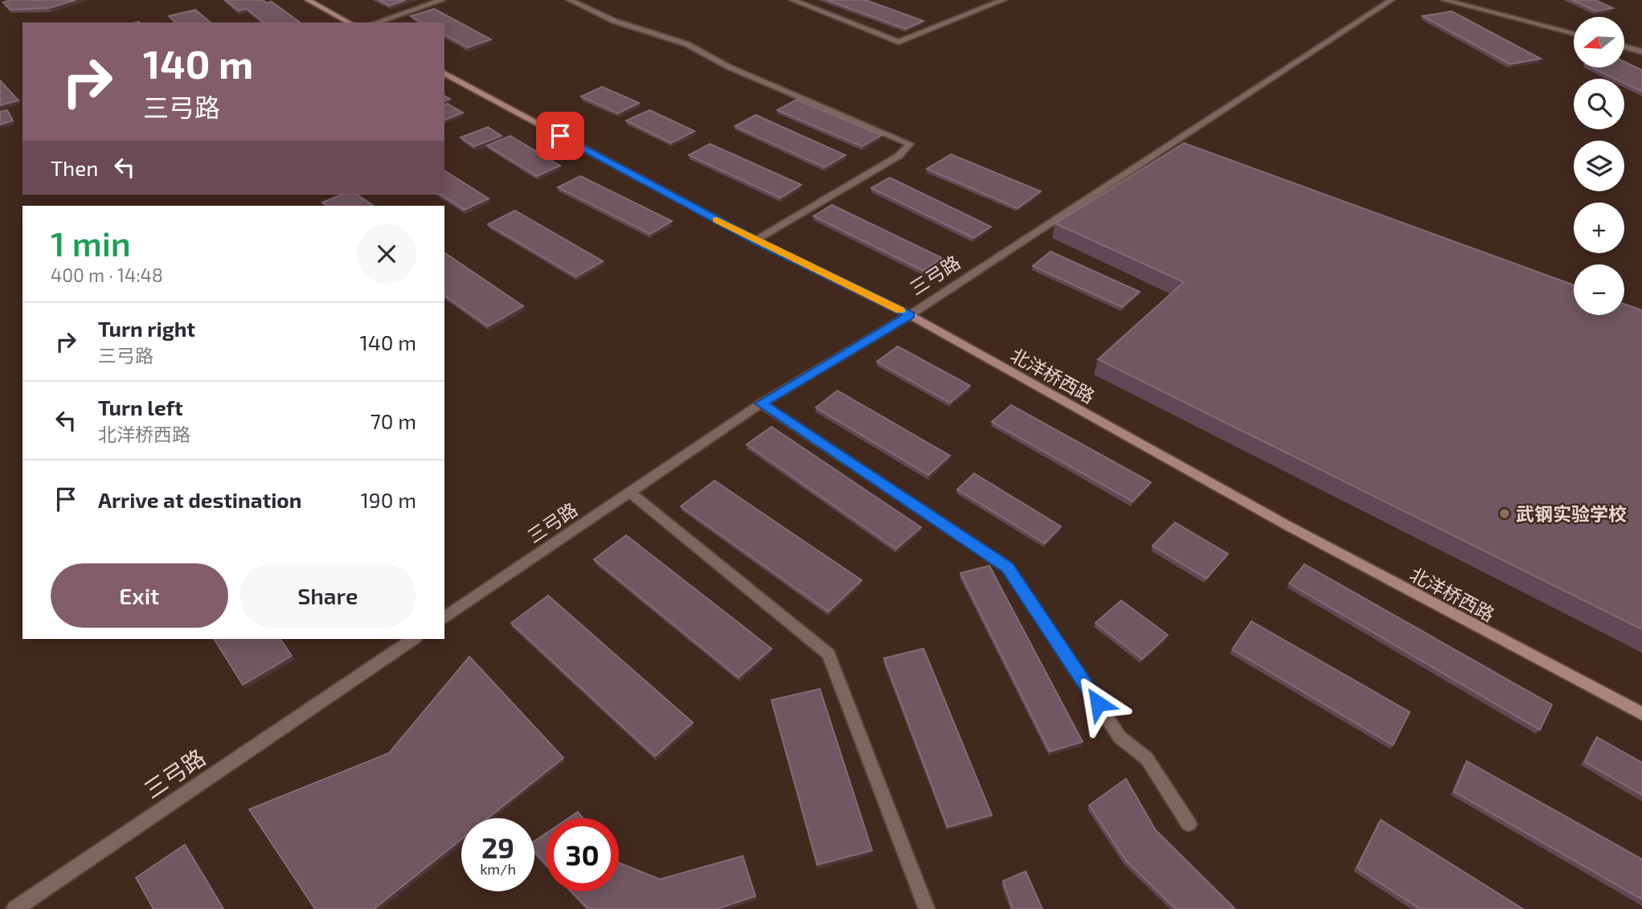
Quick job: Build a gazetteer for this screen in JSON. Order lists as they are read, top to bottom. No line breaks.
{"streets":{"main road":["北洋桥西路"],"street":["三弓路"]},"crossings":[["三弓路","北洋桥西路"]],"places":["武钢实验学校"],"north":"left","page":{"map_buttons":["+","−"],"turn":["140 m","三弓路"],"then":"Then","heading":["1 min","400 m · 14:48"],"list":[{"name":"Turn right","note":"三弓路","value":"140 m"},{"name":"Turn left","note":"北洋桥西路","value":"70 m"},{"name":"Arrive at destination","value":"190 m"}],"buttons":["Exit","Share"],"speed":"29 km/h","limit":"30"}}
